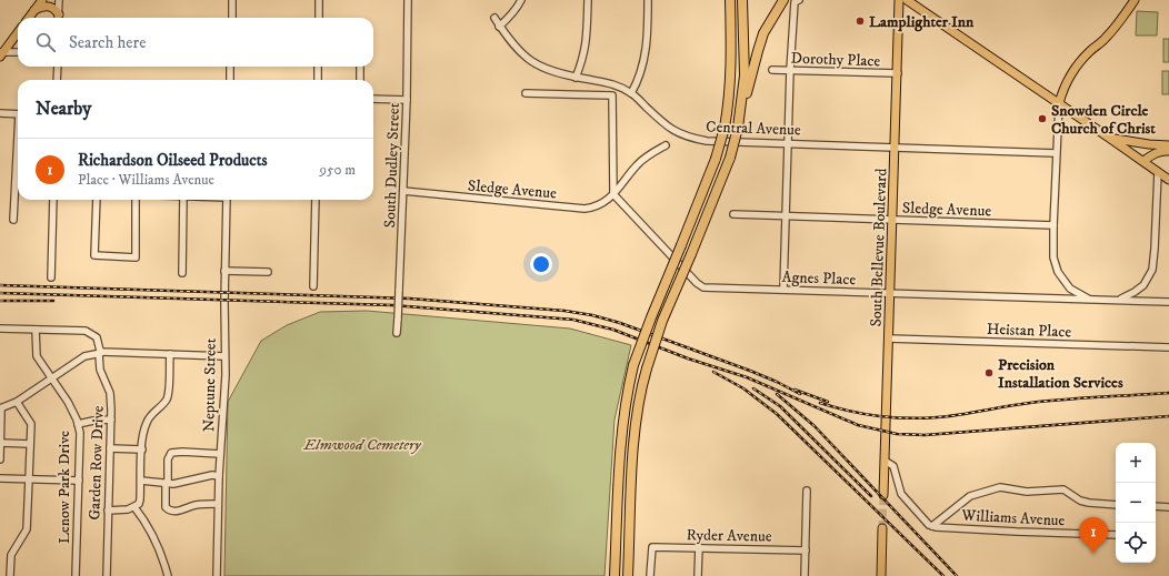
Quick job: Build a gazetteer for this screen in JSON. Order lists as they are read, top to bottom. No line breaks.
{"streets":{"main road":["South Bellevue Boulevard"],"street":["Dorothy Place","Central Avenue","South Dudley Street","Sledge Avenue","Agnes Place","Heistan Place","Neptune Street","Garden Row Drive","Lenow Park Drive","Williams Avenue","Ryder Avenue"]},"crossings":[["Dorothy Place","South Bellevue Boulevard"],["Central Avenue","South Bellevue Boulevard"],["South Dudley Street","Sledge Avenue"],["Sledge Avenue","South Bellevue Boulevard"],["Sledge Avenue","Agnes Place"],["South Bellevue Boulevard","Agnes Place"],["South Bellevue Boulevard","Heistan Place"]],"parks":["Elmwood Cemetery"],"places":["Lamplighter Inn","Snowden Circle Church of Christ","Precision Installation Services"],"page":{"search":"Search here","heading":"Nearby","list":[{"mark":"1","name":"Richardson Oilseed Products","note":"Place · Williams Avenue","value":"950 m"}],"map_buttons":["+","−"],"pins":"1"}}
